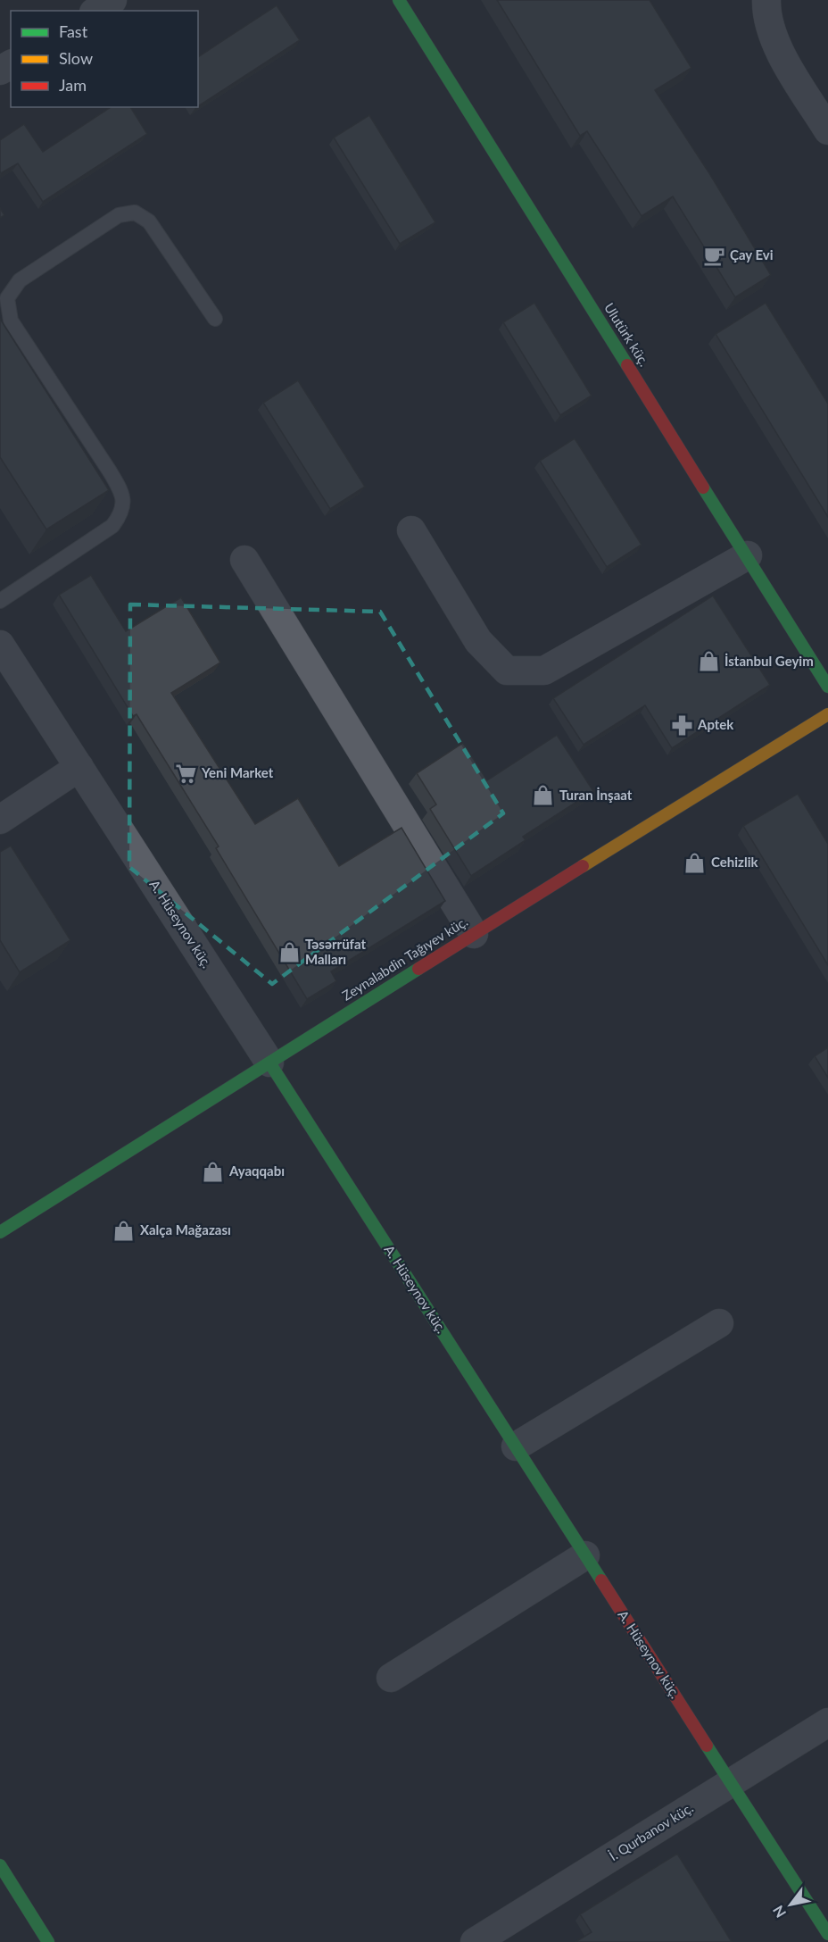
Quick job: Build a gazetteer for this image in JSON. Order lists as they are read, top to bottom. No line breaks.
{"streets":{"street":["Ulutürk küç.","A. Hüseynov küç.","Zeynalabdin Tağıyev küç.","İ. Qurbanov küç."]},"crossings":[["A. Hüseynov küç.","Zeynalabdin Tağıyev küç."],["A. Hüseynov küç.","İ. Qurbanov küç."]],"places":{"cafe":["Çay Evi"],"shop":["İstanbul Geyim","Turan İnşaat","Cehizlik","Təsərrüfat Malları","Ayaqqabı","Xalça Mağazası"],"pharmacy":["Aptek"],"supermarket":["Yeni Market"]},"legend":["Fast","Slow","Jam"],"north":"bottom left"}
